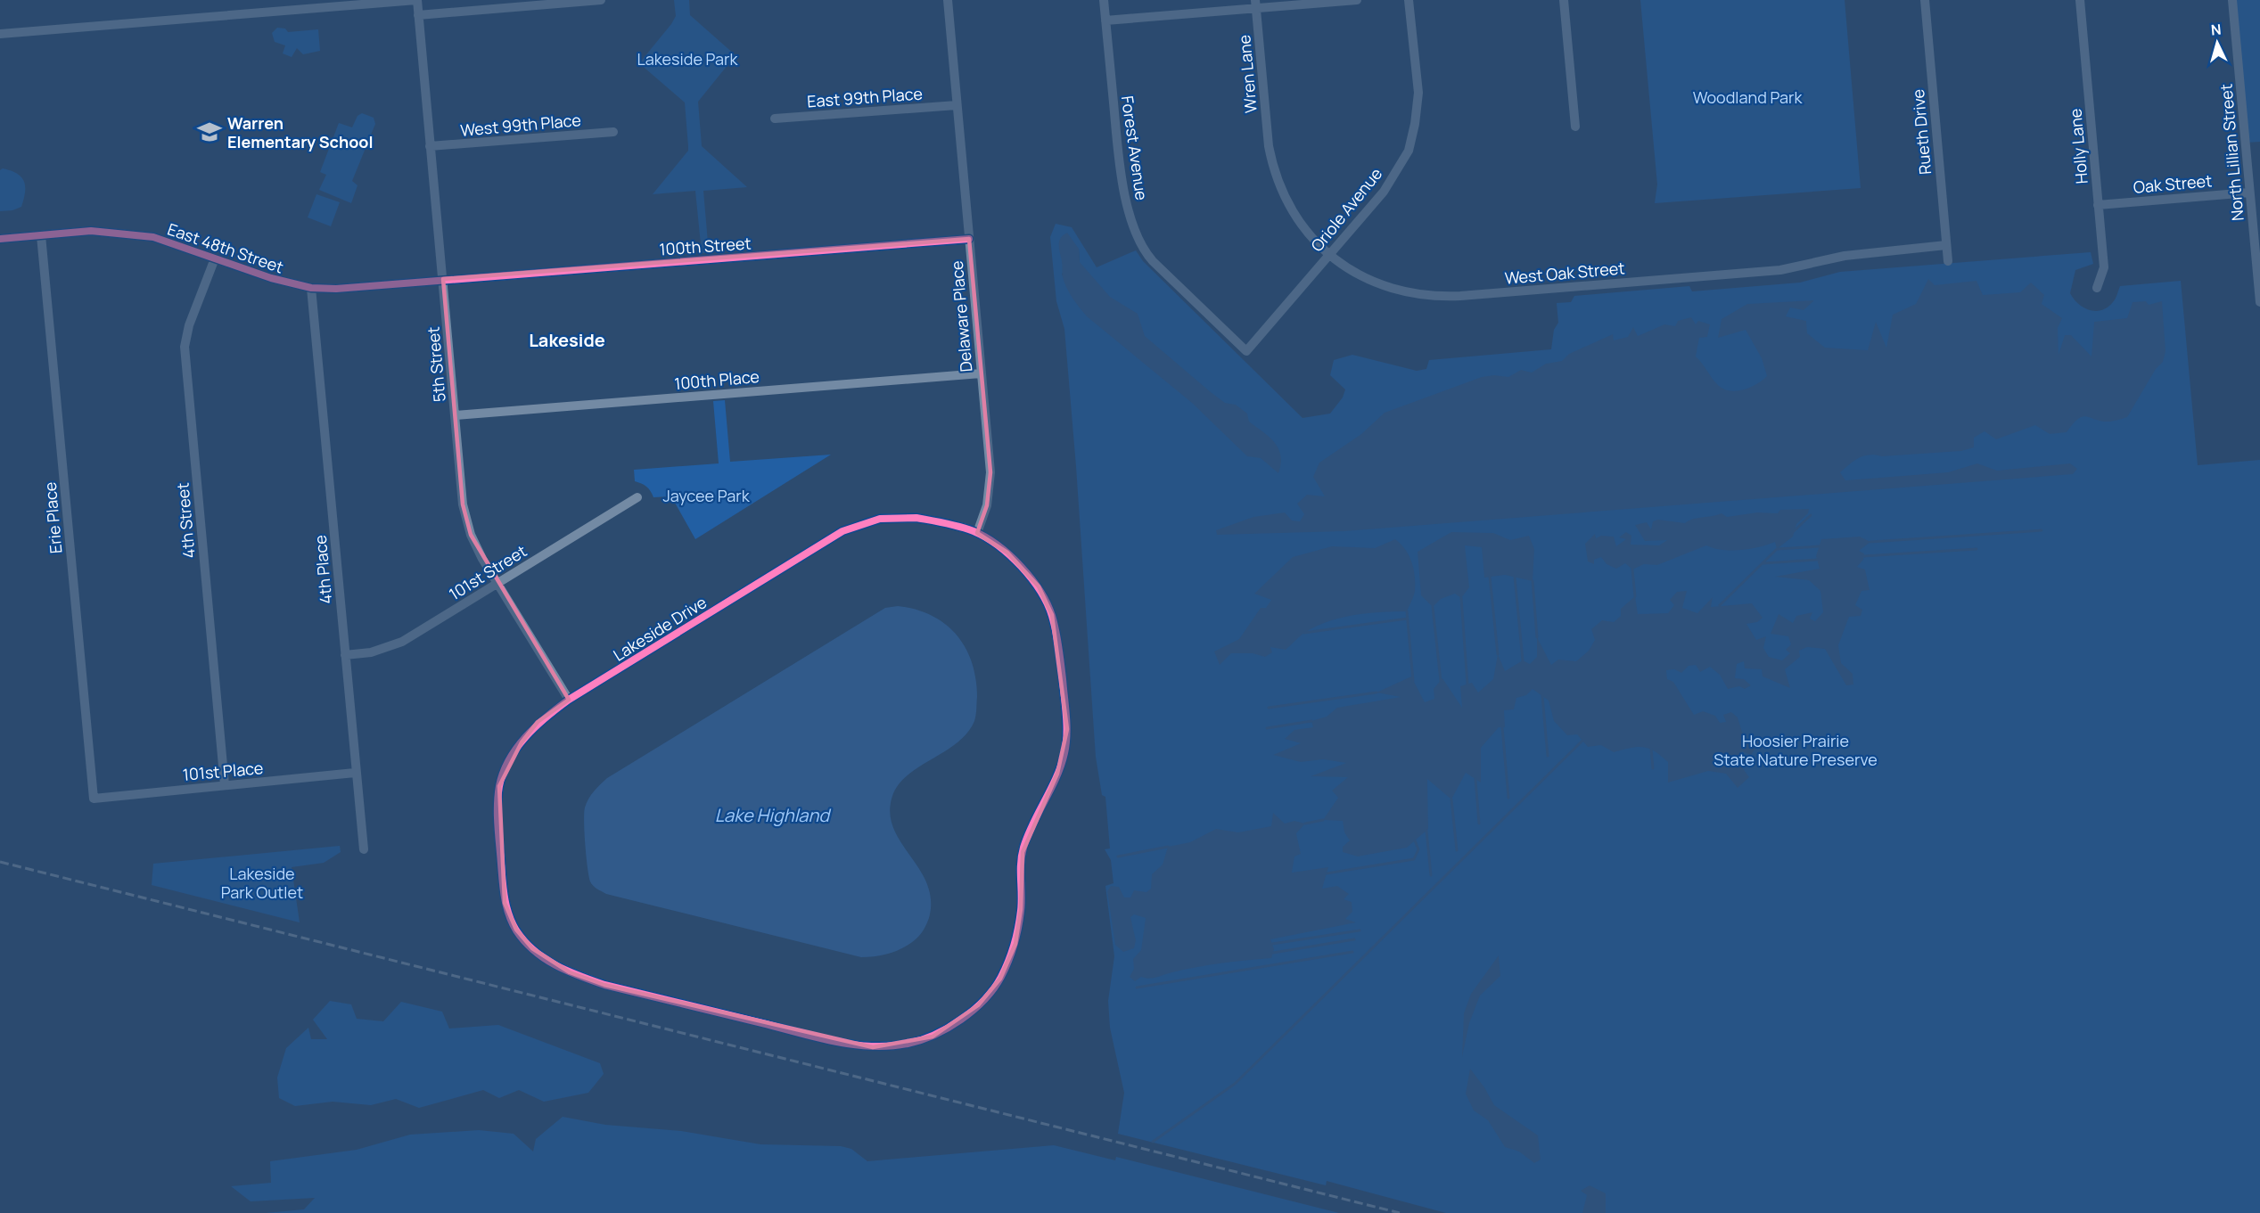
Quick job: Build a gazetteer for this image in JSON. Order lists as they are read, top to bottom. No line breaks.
{"streets":{"street":["Wren Lane","East 99th Place","West 99th Place","Rueth Drive","Holly Lane","Forest Avenue","North Lillian Street","Oak Street","Oriole Avenue","100th Street","East 48th Street","West Oak Street","Delaware Place","5th Street","100th Place","Erie Place","4th Street","4th Place","101st Street","Lakeside Drive","101st Place"]},"crossings":[["Wren Lane","West Oak Street"],["East 99th Place","Delaware Place"],["West 99th Place","5th Street"],["Rueth Drive","West Oak Street"],["Holly Lane","Oak Street"],["Forest Avenue","Oriole Avenue"],["North Lillian Street","Oak Street"],["Oriole Avenue","West Oak Street"],["100th Street","East 48th Street"],["100th Street","Delaware Place"],["100th Street","5th Street"],["East 48th Street","5th Street"],["East 48th Street","Erie Place"],["East 48th Street","4th Street"],["East 48th Street","4th Place"],["Delaware Place","100th Place"],["Delaware Place","Lakeside Drive"],["5th Street","100th Place"],["5th Street","101st Street"],["5th Street","Lakeside Drive"],["Erie Place","101st Place"],["4th Street","101st Place"],["4th Place","101st Street"],["4th Place","101st Place"]],"districts":["Lakeside"],"water":["Lake Highland"],"parks":["Lakeside Park","Woodland Park","Jaycee Park","Hoosier Prairie State Nature Preserve","Lakeside Park Outlet"],"places":{"school or university":["Warren Elementary School"]},"north":"top"}
